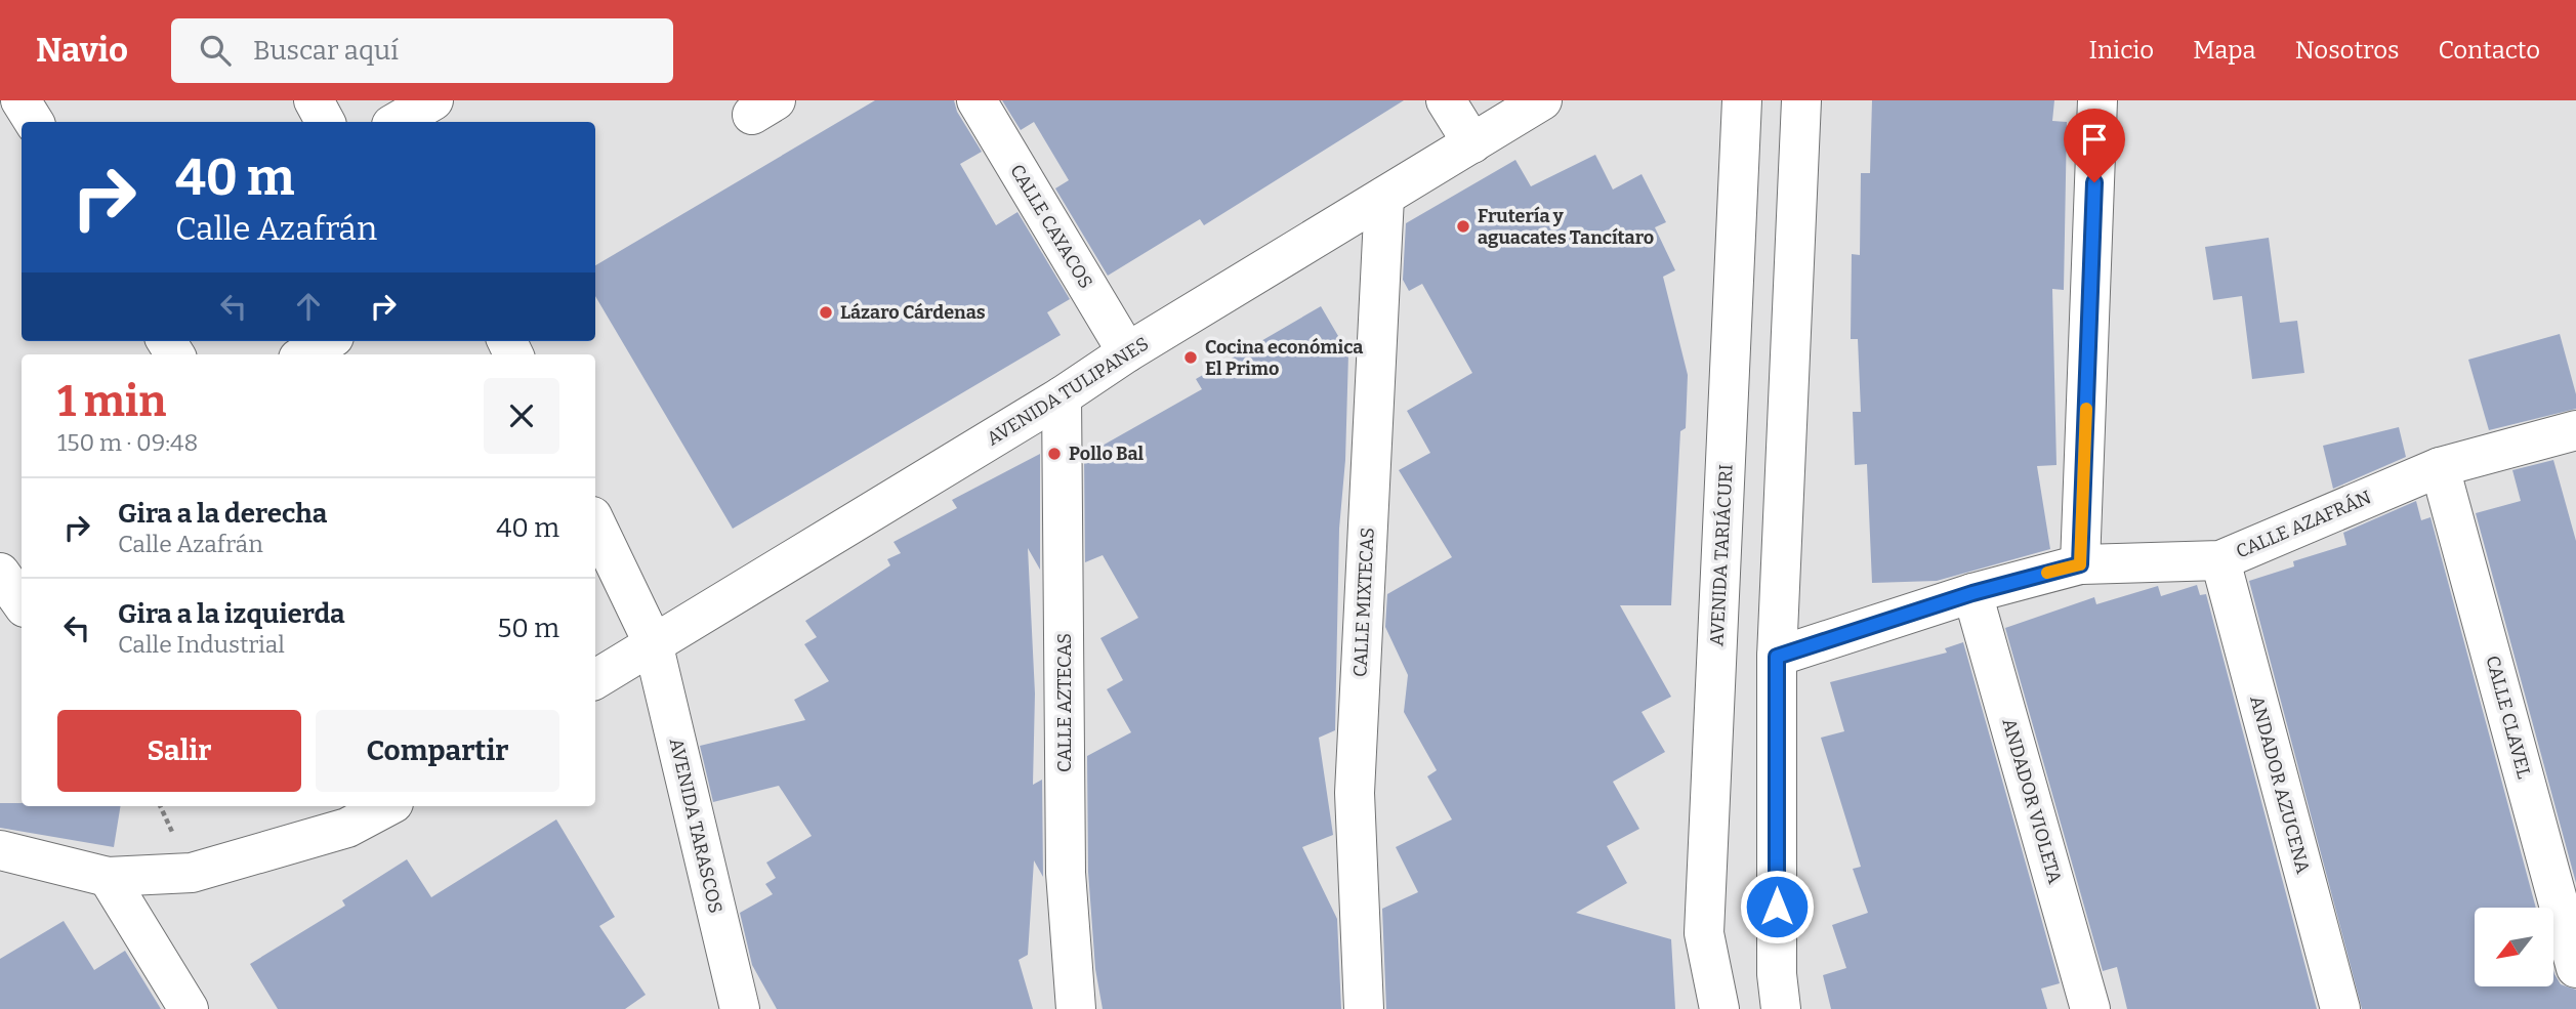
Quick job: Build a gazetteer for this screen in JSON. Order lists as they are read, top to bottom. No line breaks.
{"streets":{"street":["CALLE CAYACOS","AVENIDA TULIPANES","CALLE AZAFRÁN","AVENIDA TARIÁCURI","CALLE MIXTECAS","CALLE AZTECAS","CALLE CLAVEL","ANDADOR AZUCENA","ANDADOR VIOLETA","AVENIDA TARASCOS"]},"crossings":[["CALLE CAYACOS","AVENIDA TULIPANES"],["AVENIDA TULIPANES","CALLE MIXTECAS"],["AVENIDA TULIPANES","CALLE AZTECAS"],["AVENIDA TULIPANES","AVENIDA TARASCOS"],["CALLE AZAFRÁN","CALLE CLAVEL"],["CALLE AZAFRÁN","ANDADOR AZUCENA"],["CALLE AZAFRÁN","ANDADOR VIOLETA"]],"places":["Frutería y aguacates Tancítaro","Lázaro Cárdenas","Cocina económica El Primo","Pollo Bal"],"north":"bottom left","page":{"header":"Navio","search":"Buscar aquí","nav":["Inicio","Mapa","Nosotros","Contacto"],"turn":["40 m","Calle Azafrán"],"heading":["1 min","150 m · 09:48"],"list":[{"name":"Gira a la derecha","note":"Calle Azafrán","value":"40 m"},{"name":"Gira a la izquierda","note":"Calle Industrial","value":"50 m"}],"buttons":["Salir","Compartir"]}}
